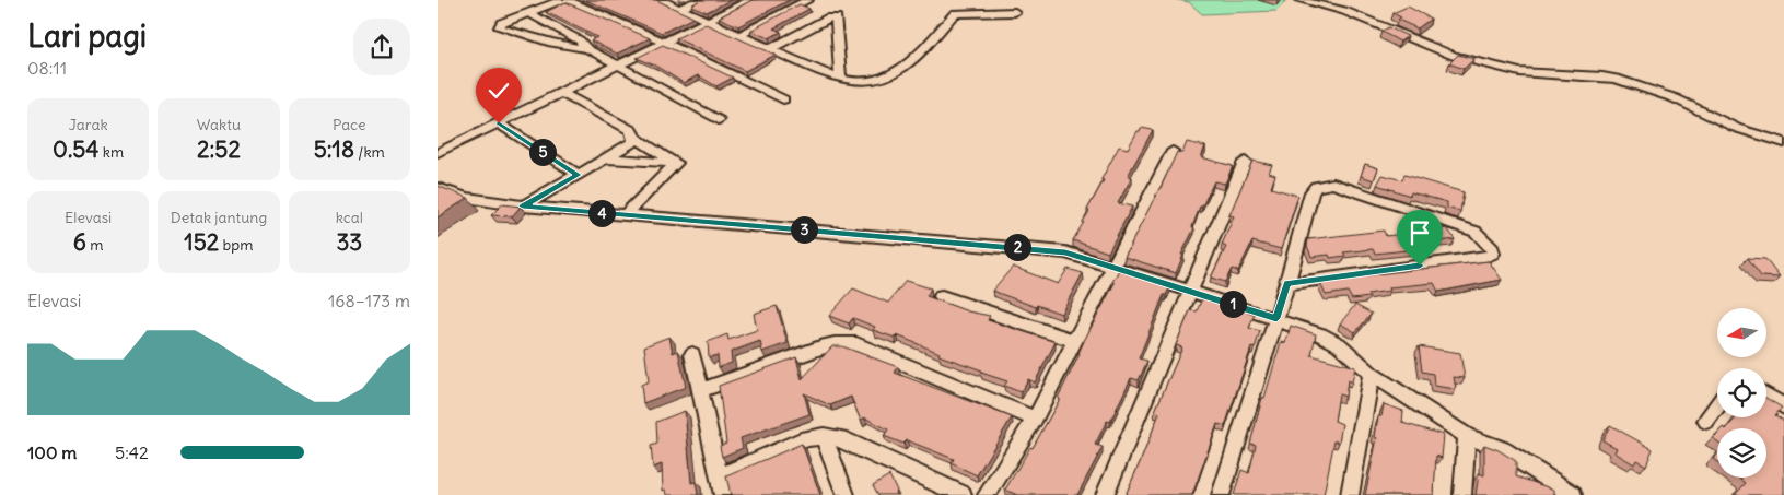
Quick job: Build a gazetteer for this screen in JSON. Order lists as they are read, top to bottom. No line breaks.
{"north":"left","page":{"heading":["Lari pagi","08:11"],"stats":[["Jarak","0.54 km"],["Waktu","2:52"],["Pace","5:18 /km"],["Elevasi","6 m"],["Detak jantung","152 bpm"],["kcal","33"]],"pins":["5","4","3","2","1"],"chart":["Elevasi","168–173 m"],"list":[{"name":"100 m","note":"5:42"}]}}
